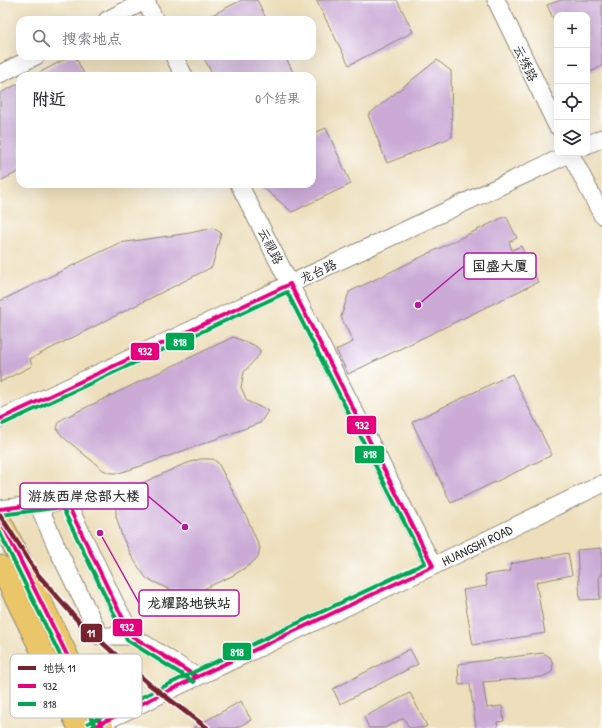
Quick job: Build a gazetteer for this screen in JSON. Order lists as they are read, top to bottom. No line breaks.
{"streets":{"street":["云绣路","云视路","龙台路","HUANGSHI ROAD"]},"crossings":[["云视路","龙台路"],["云视路","HUANGSHI ROAD"]],"places":["国盛大厦","游族西岸总部大楼","龙耀路地铁站"],"lines":["transit line 932","transit line 818","metro line 11"],"legend":["地铁 11","932","818"],"page":{"map_buttons":["+","−"],"search":"搜索地点","heading":["附近","0个结果"]}}
